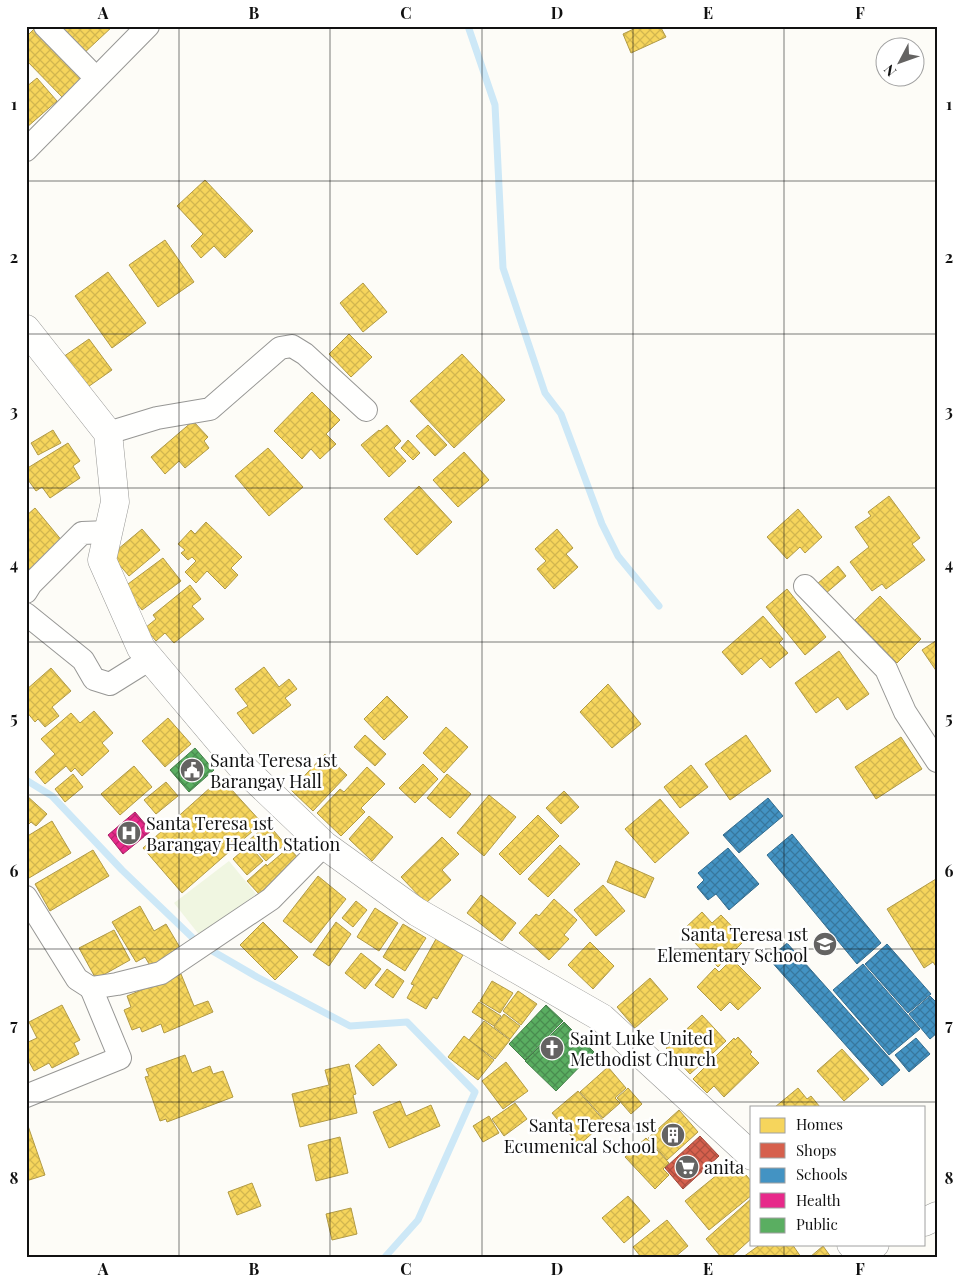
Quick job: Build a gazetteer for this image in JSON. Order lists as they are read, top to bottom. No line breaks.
{"places":{"public building":["Santa Teresa 1st Barangay Hall"],"hospital":["Santa Teresa 1st Barangay Health Station"],"school or university":["Santa Teresa 1st Elementary School"],"church":["Saint Luke United Methodist Church"],"building":["Santa Teresa 1st Ecumenical School"],"supermarket":["anita"]},"legend":["Homes","Shops","Schools","Health","Public"],"north":"bottom left","grid":{"columns":["A","B","C","D","E","F"],"rows":["1","2","3","4","5","6","7","8"]}}
